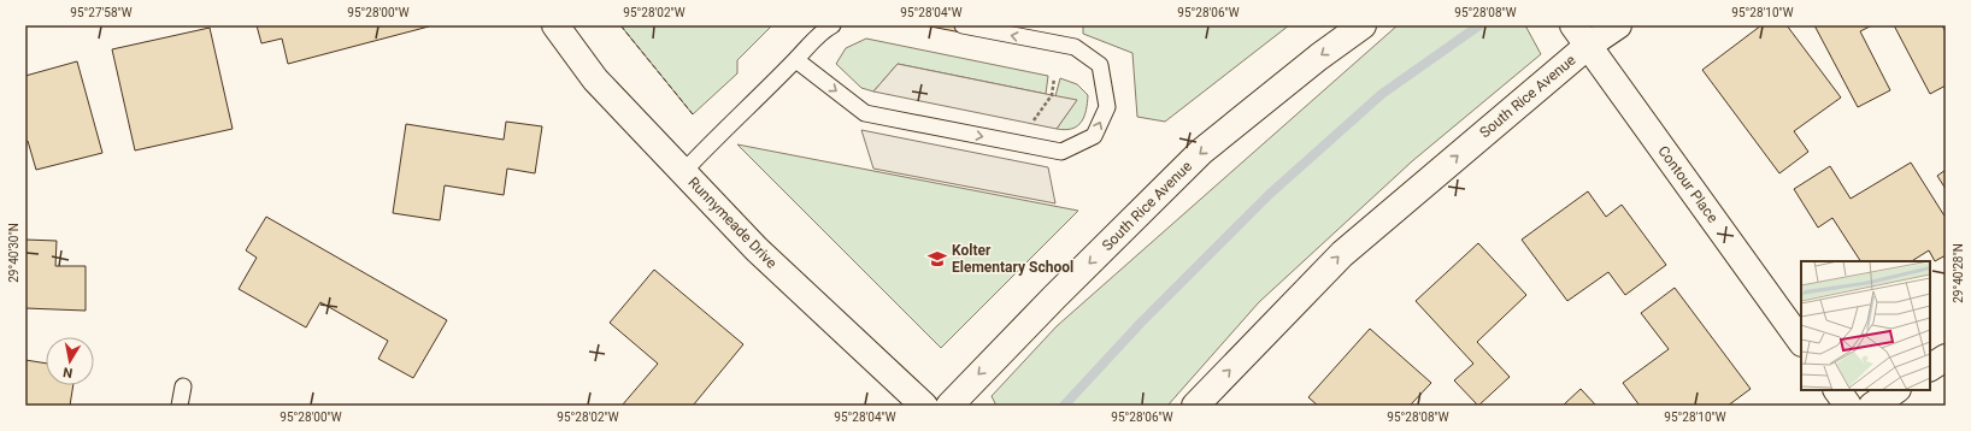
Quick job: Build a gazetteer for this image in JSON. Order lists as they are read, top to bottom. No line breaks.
{"streets":{"street":["South Rice Avenue","Contour Place","Runnymeade Drive"]},"crossings":[["South Rice Avenue","Contour Place"]],"places":{"school or university":["Kolter Elementary School"]},"north":"bottom","coordinates":["95°27'58\"W","95°28'00\"W","95°28'02\"W","95°28'04\"W","95°28'06\"W","95°28'08\"W","95°28'10\"W","29°40'30\"N","29°40'28\"N"]}
